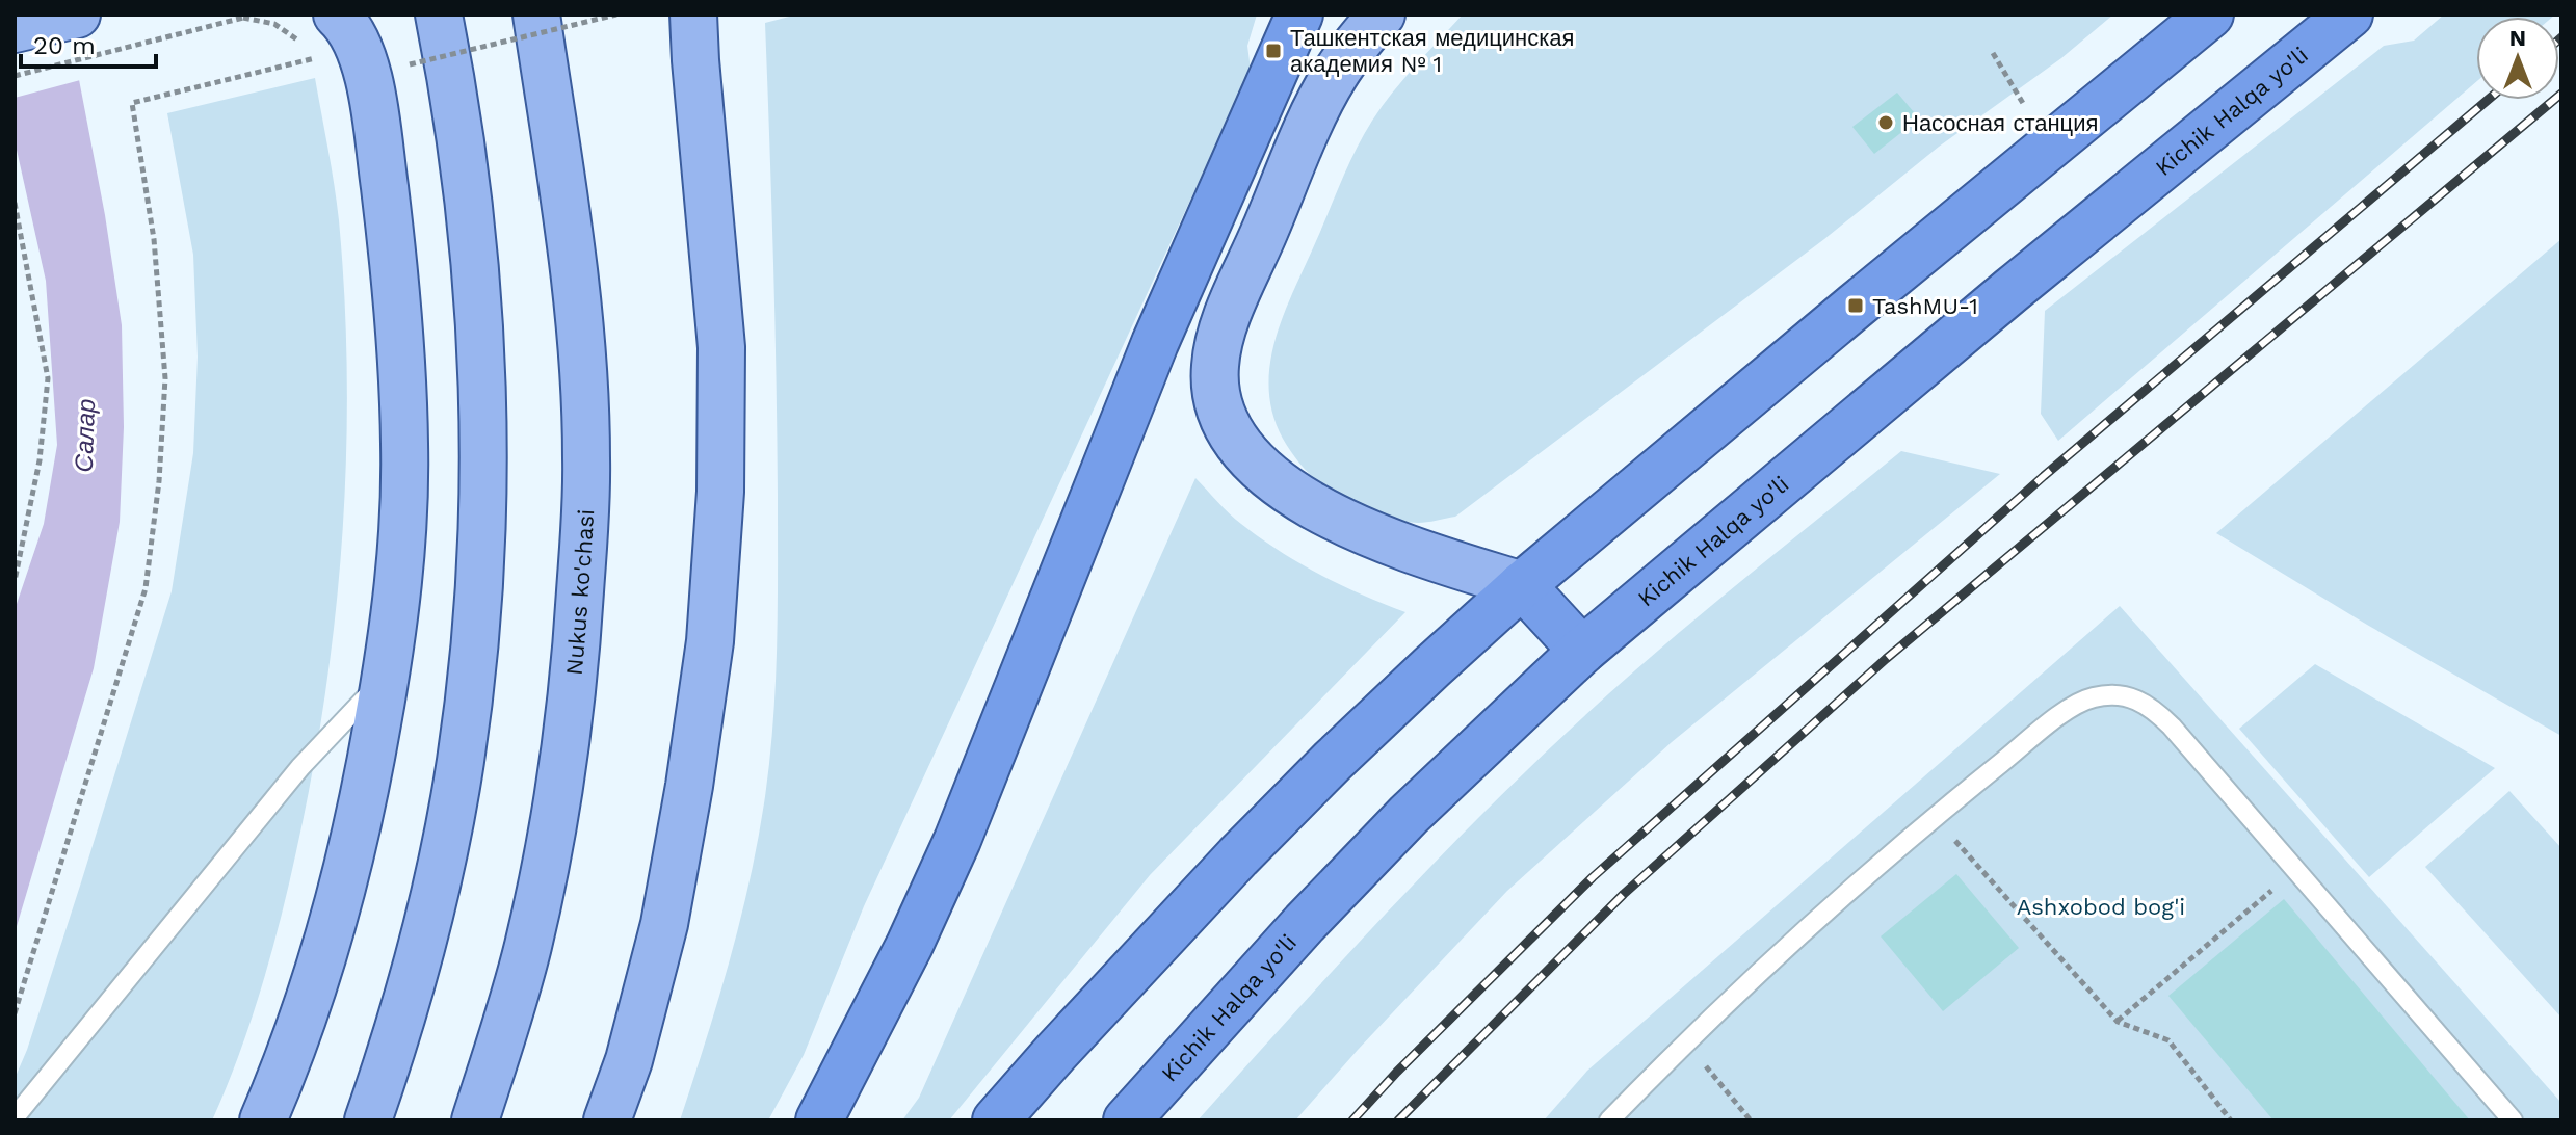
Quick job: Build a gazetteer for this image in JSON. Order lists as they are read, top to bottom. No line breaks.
{"streets":{"highway":["Kichik Halqa yo'li"],"main road":["Nukus ko'chasi"]},"water":["Салар"],"parks":["Ashxobod bog'i"],"places":{"transit":["Ташкентская медицинская академия № 1","TashMU-1"],"other":["Насосная станция"]},"scale_bar":"20 m","north":"top"}
